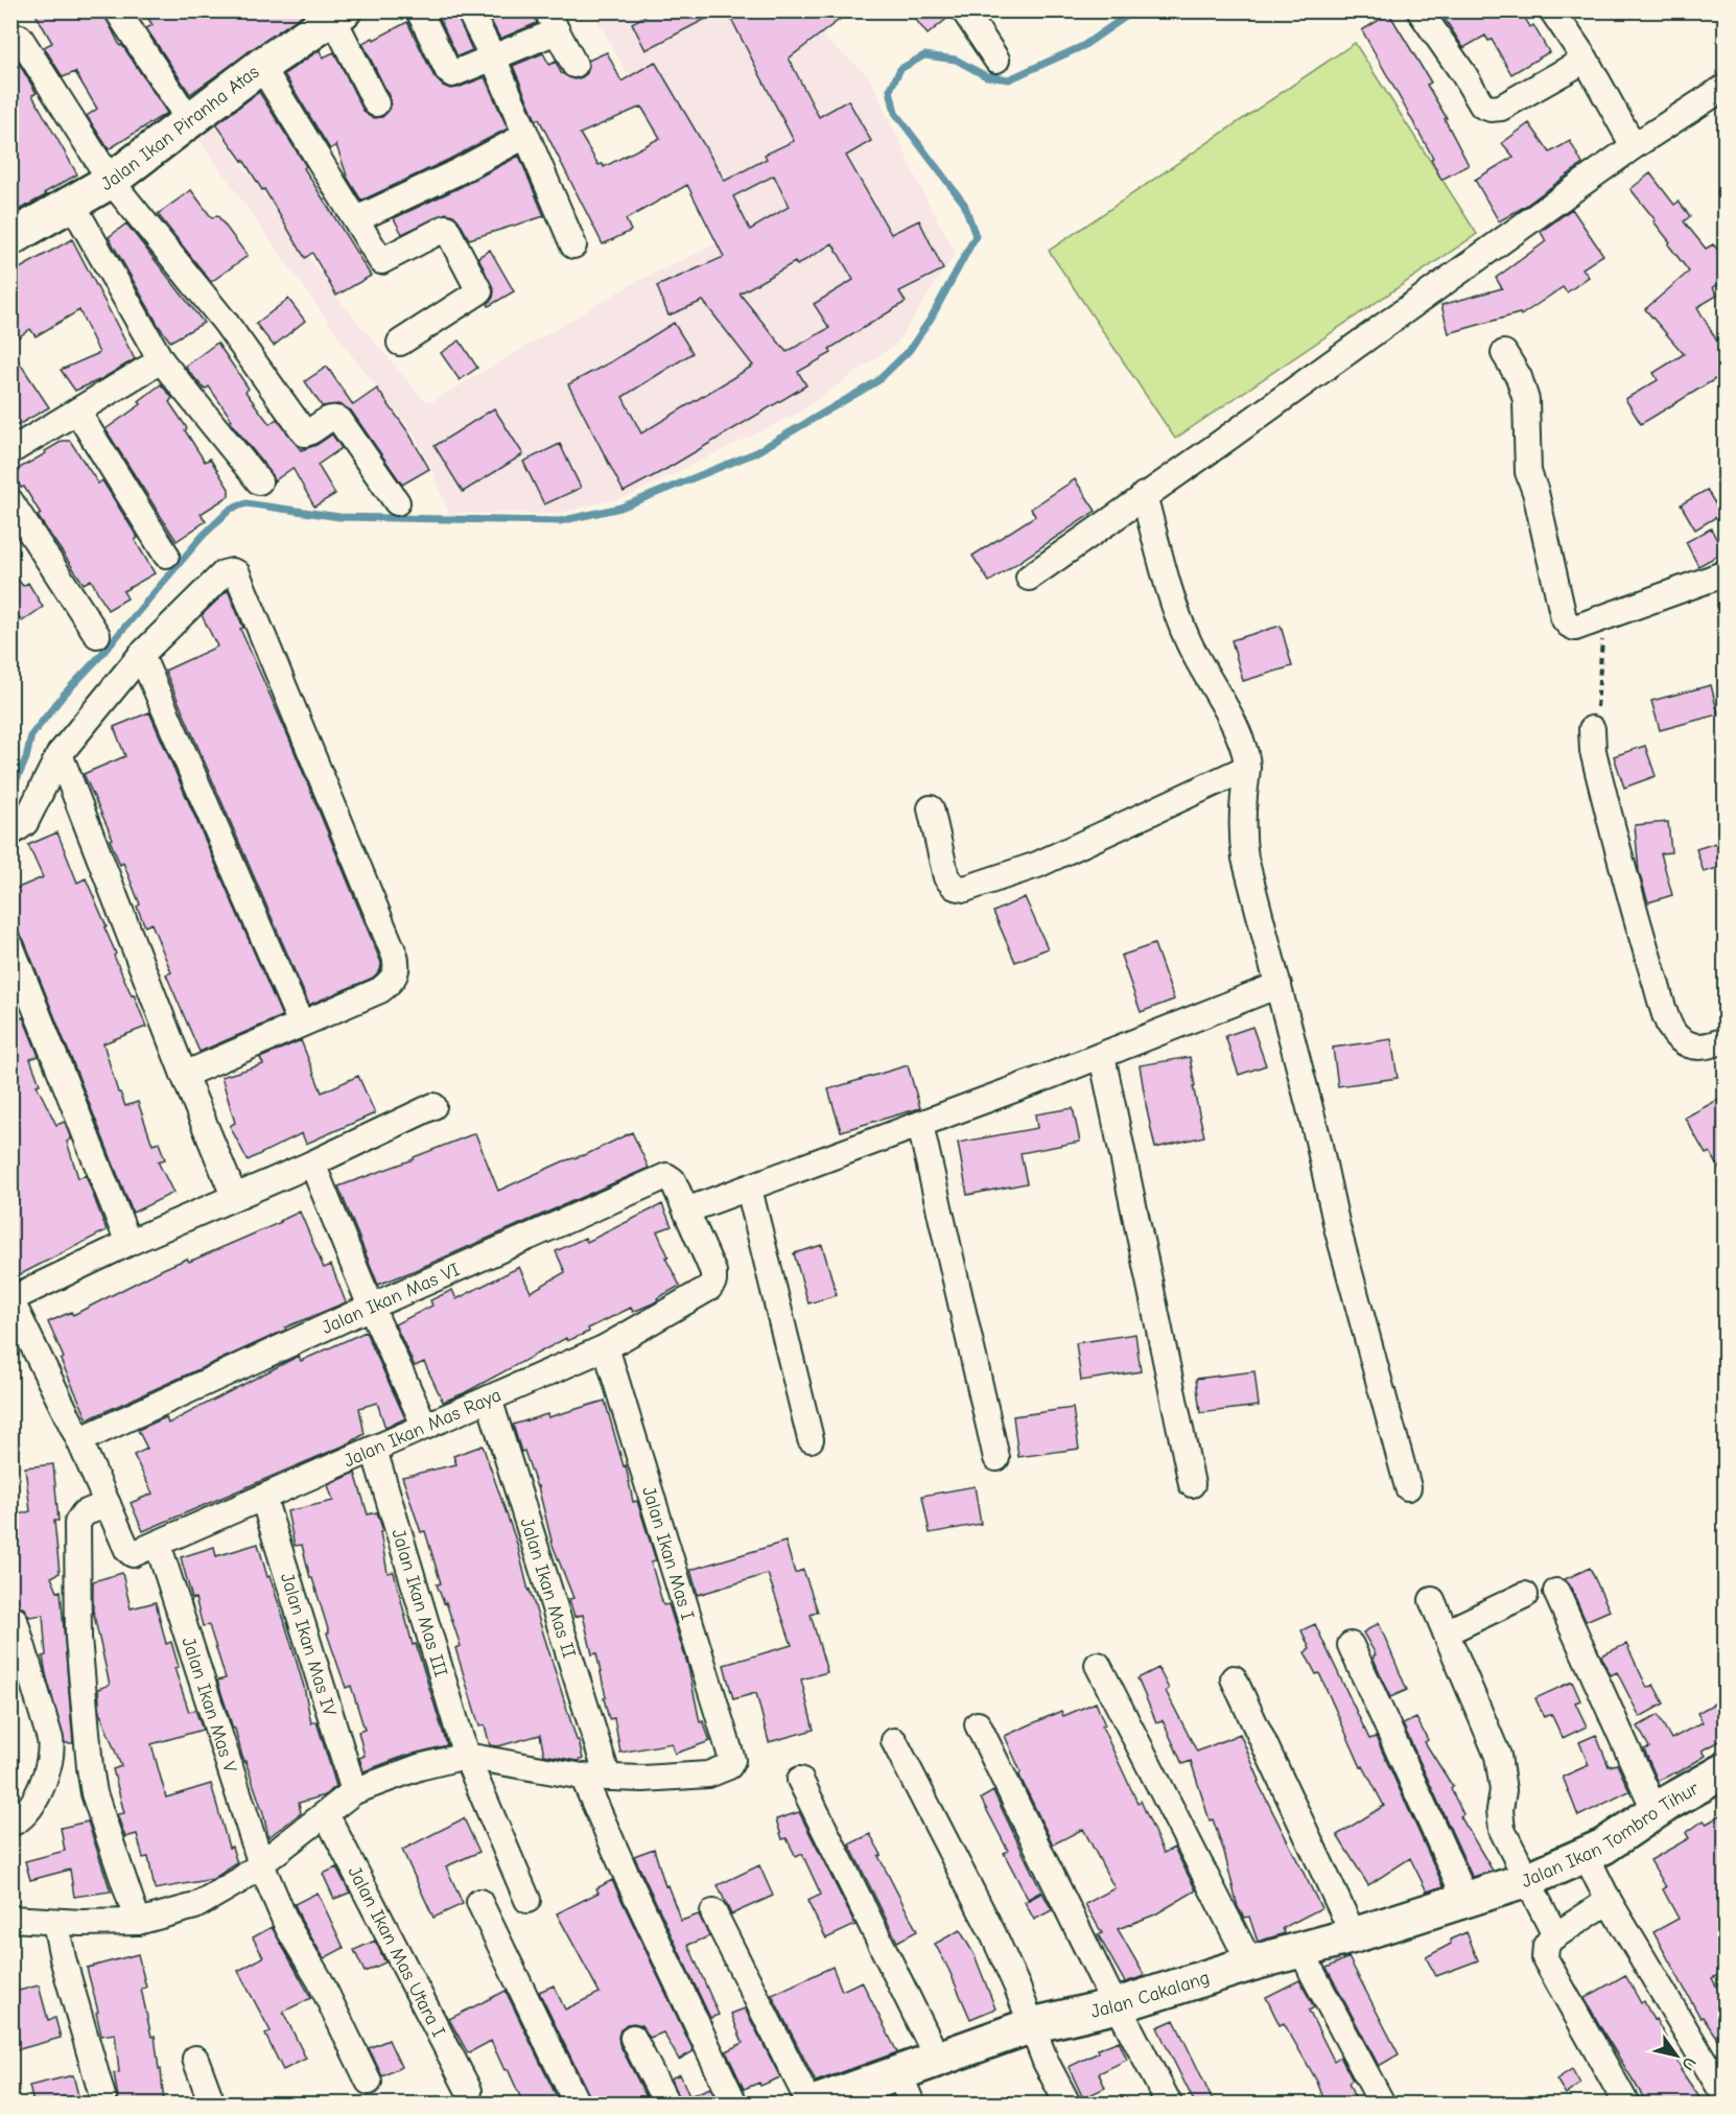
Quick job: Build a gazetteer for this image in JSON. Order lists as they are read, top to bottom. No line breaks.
{"streets":{"street":["Jalan Ikan Piranha Atas","Jalan Ikan Mas VI","Jalan Ikan Mas Raya","Jalan Ikan Mas I","Jalan Ikan Mas II","Jalan Ikan Mas III","Jalan Ikan Mas IV","Jalan Ikan Mas V","Jalan Ikan Tombro Tihur","Jalan Ikan Mas Utara I","Jalan Cakalang"]},"crossings":[["Jalan Ikan Mas VI","Jalan Ikan Mas Raya"],["Jalan Ikan Mas Raya","Jalan Ikan Mas I"],["Jalan Ikan Mas Raya","Jalan Ikan Mas II"],["Jalan Ikan Mas Raya","Jalan Ikan Mas III"],["Jalan Ikan Mas Raya","Jalan Ikan Mas IV"],["Jalan Ikan Mas Raya","Jalan Ikan Mas V"],["Jalan Ikan Mas I","Jalan Ikan Mas II"],["Jalan Ikan Tombro Tihur","Jalan Cakalang"]],"north":"bottom right"}
